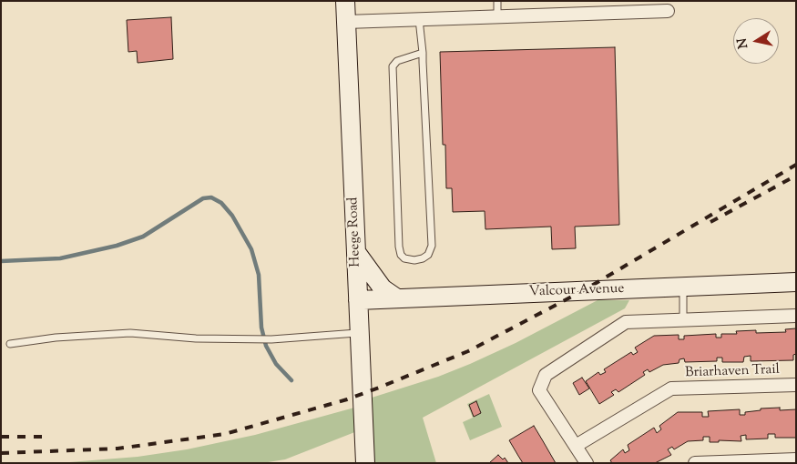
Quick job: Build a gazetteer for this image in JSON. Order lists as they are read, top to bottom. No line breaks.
{"streets":{"street":["Heege Road","Valcour Avenue","Briarhaven Trail"]},"crossings":[["Heege Road","Valcour Avenue"]],"north":"left"}
